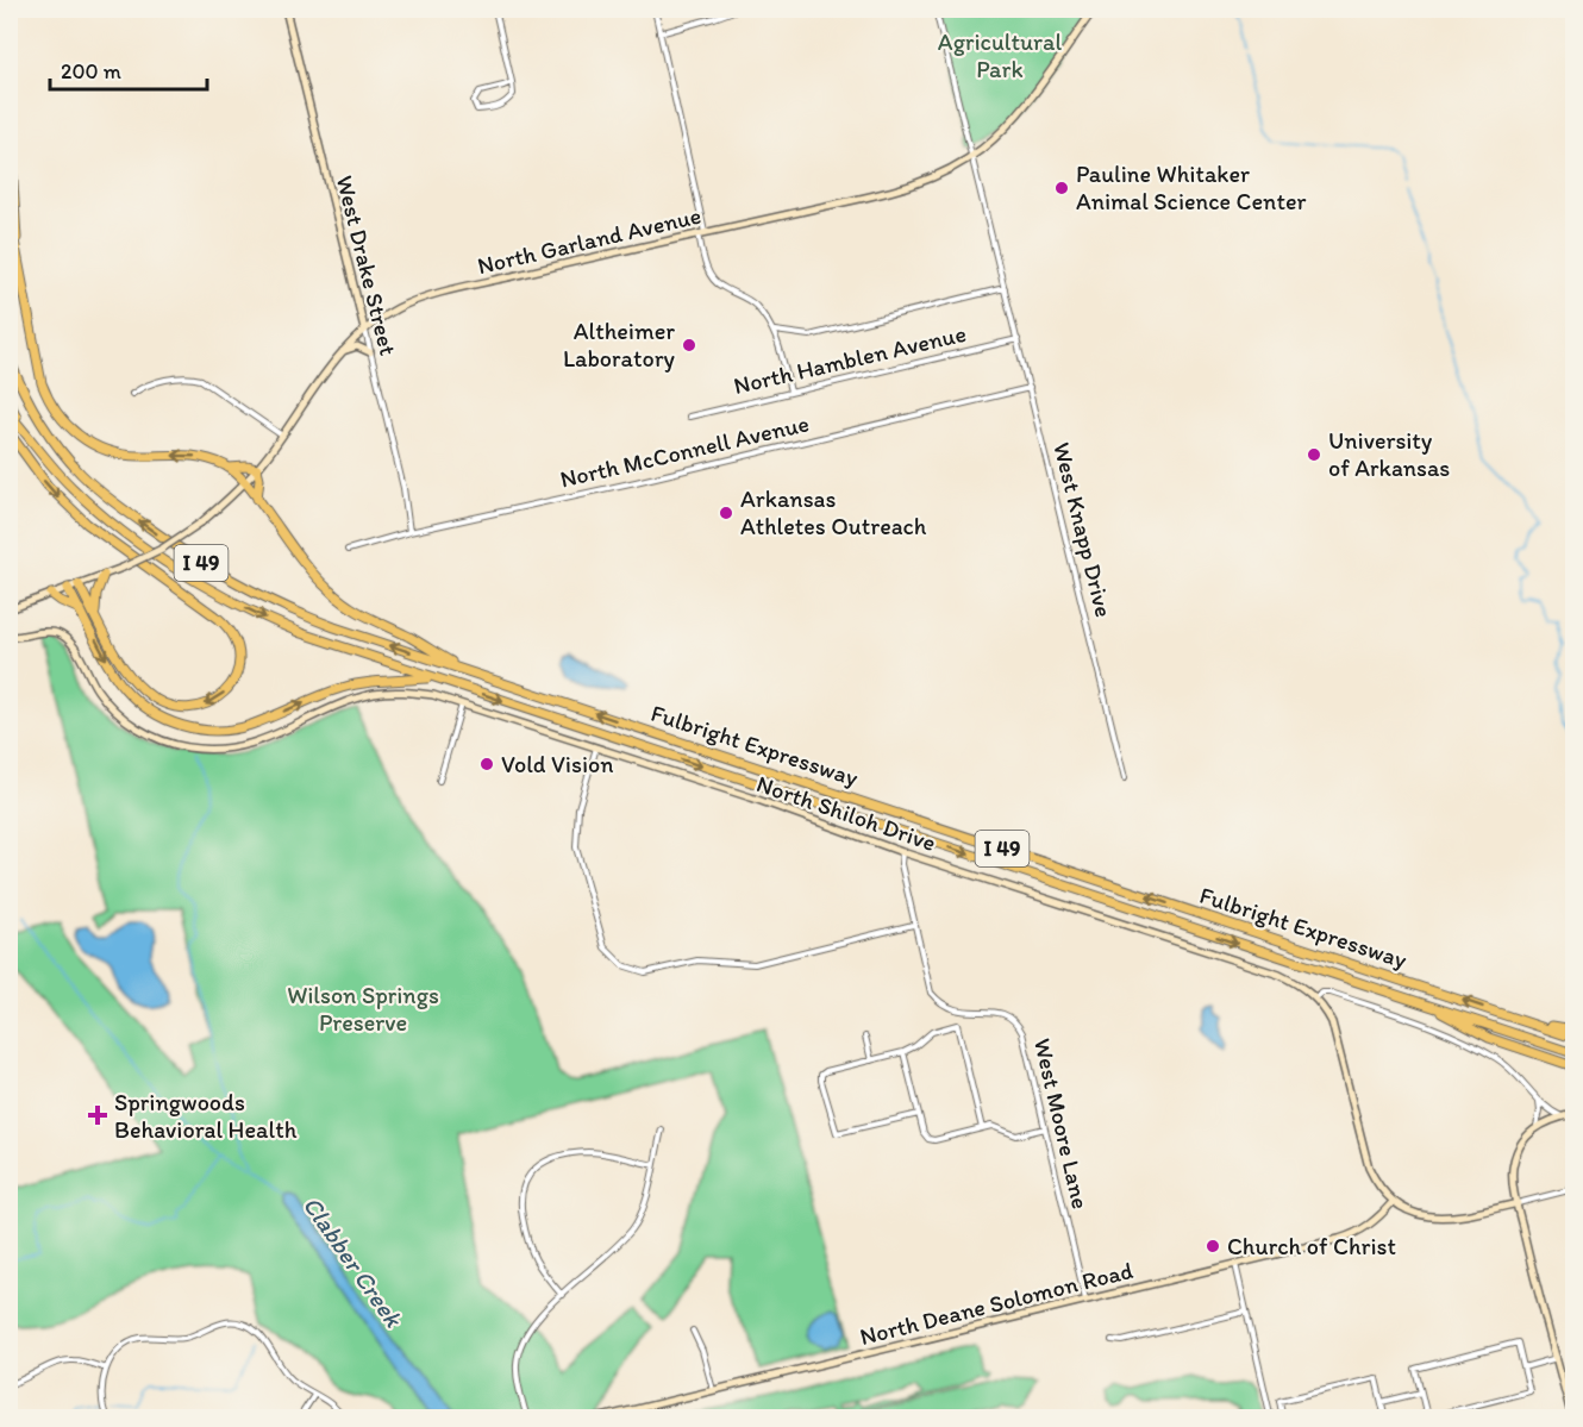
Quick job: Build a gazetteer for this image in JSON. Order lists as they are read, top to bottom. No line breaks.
{"streets":{"highway":["I 49","Fulbright Expressway"],"street":["North Garland Avenue","West Drake Street","North Hamblen Avenue","North McConnell Avenue","West Knapp Drive","North Shiloh Drive","West Moore Lane","North Deane Solomon Road"]},"crossings":[["North Garland Avenue","West Drake Street"],["North Garland Avenue","West Knapp Drive"],["West Drake Street","North McConnell Avenue"],["North Hamblen Avenue","West Knapp Drive"],["North McConnell Avenue","West Knapp Drive"],["I 49","Fulbright Expressway"],["North Shiloh Drive","West Moore Lane"],["North Shiloh Drive","North Deane Solomon Road"],["West Moore Lane","North Deane Solomon Road"]],"water":["Clabber Creek"],"parks":["Agricultural Park","Wilson Springs Preserve"],"places":{"other":["Pauline Whitaker Animal Science Center","Altheimer Laboratory","University of Arkansas","Arkansas Athletes Outreach","Vold Vision","Church of Christ"],"health":["Springwoods Behavioral Health"]},"scale_bar":"200 m"}
